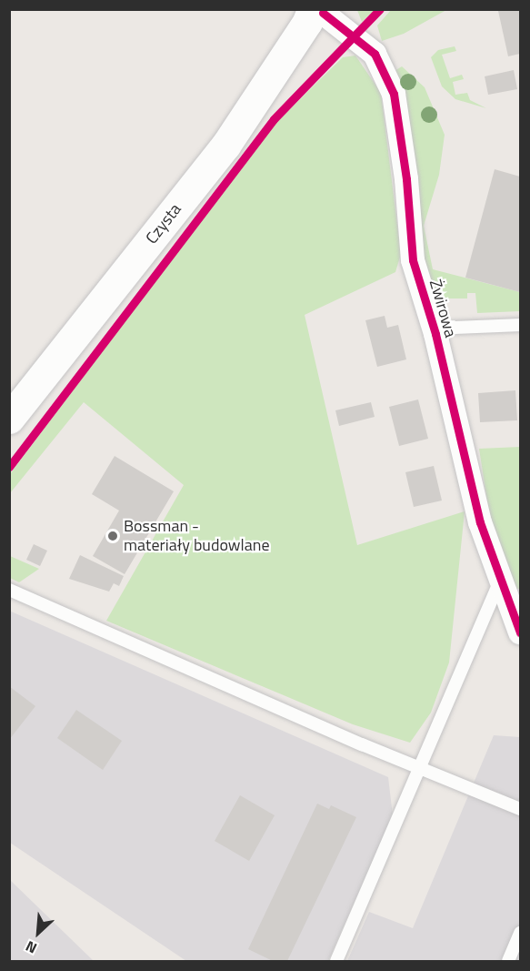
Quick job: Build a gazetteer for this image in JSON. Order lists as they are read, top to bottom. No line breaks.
{"streets":{"main road":["Czysta"],"street":["Żwirowa"]},"crossings":[["Czysta","Żwirowa"]],"places":["Bossman - materiały budowlane"],"north":"bottom left"}
